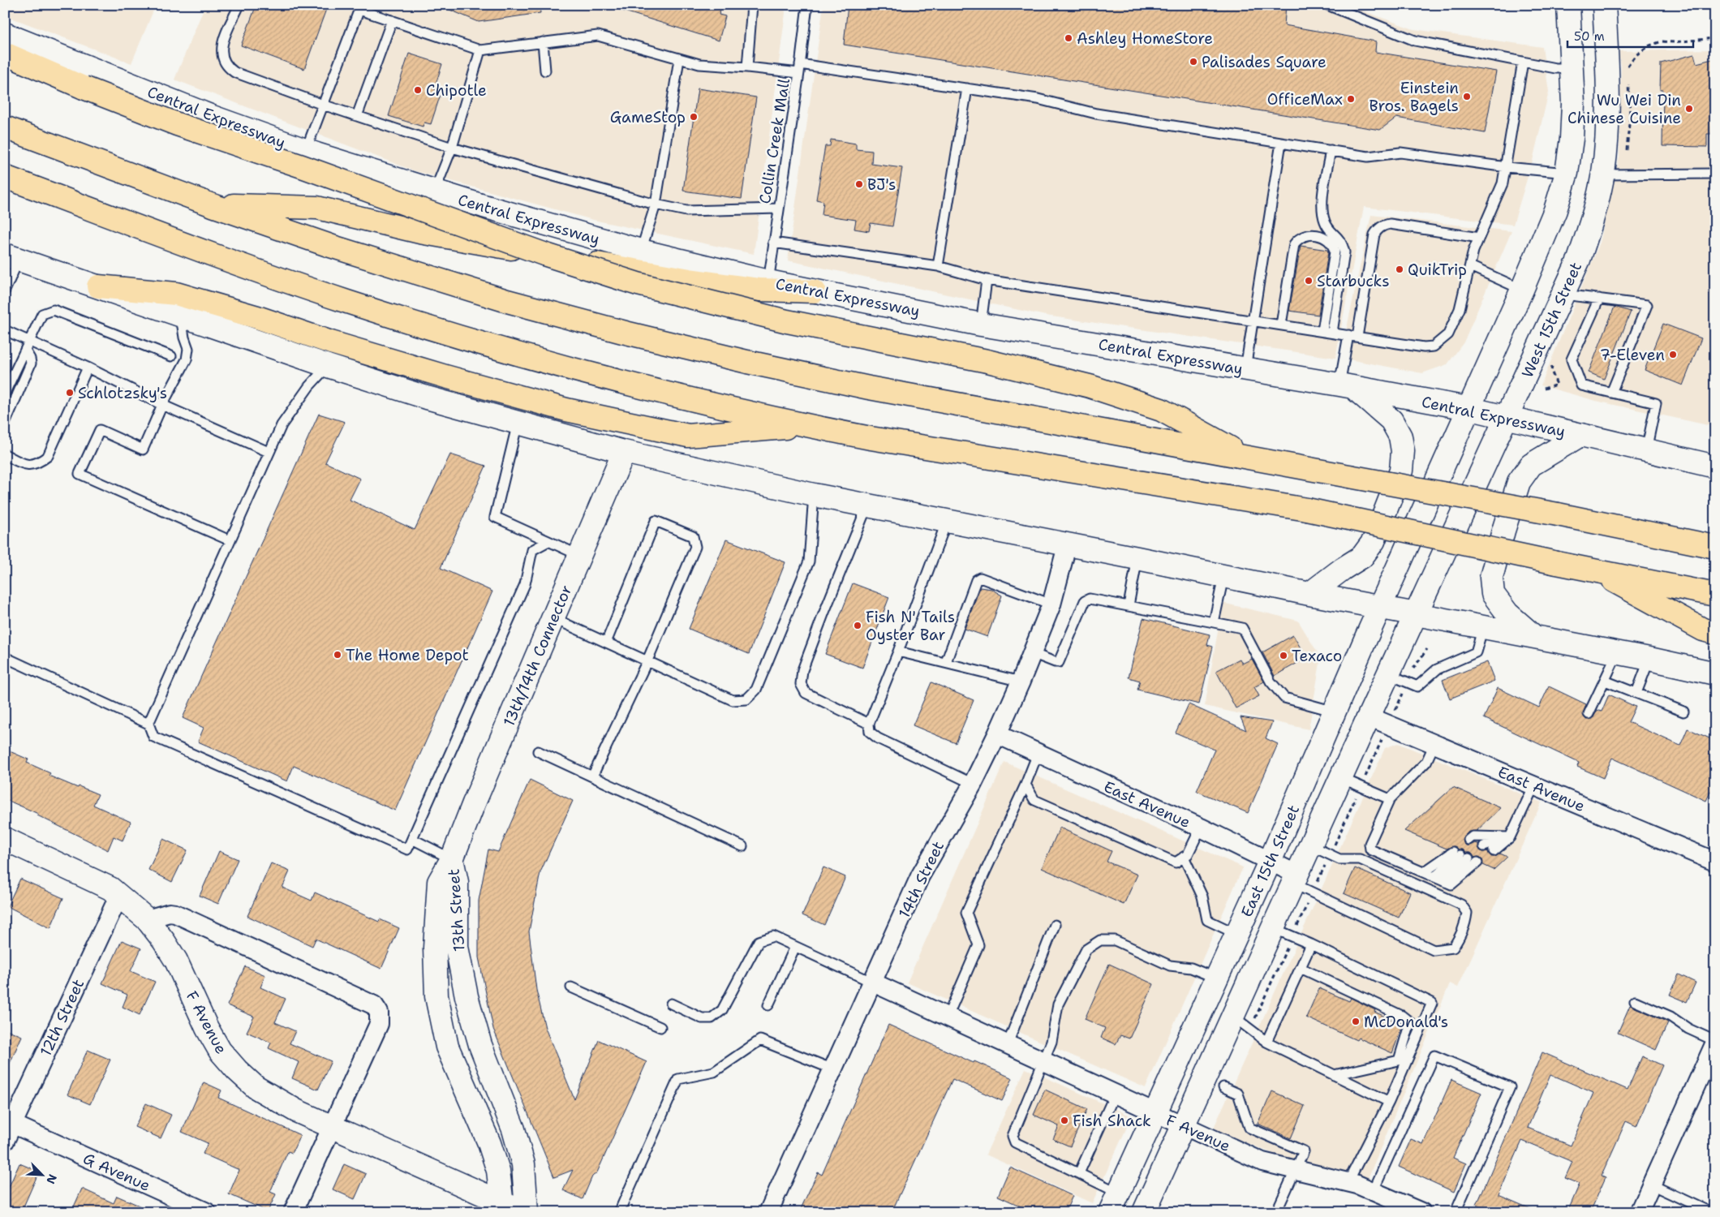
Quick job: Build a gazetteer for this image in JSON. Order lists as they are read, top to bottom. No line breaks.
{"streets":{"main road":["Central Expressway","West 15th Street","13th/14th Connector","East 15th Street","13th Street","F Avenue"],"street":["East Avenue","14th Street","12th Street","G Avenue"],"lane":["Collin Creek Mall"]},"crossings":[["Central Expressway","Collin Creek Mall"],["Central Expressway","West 15th Street"],["Central Expressway","East 15th Street"],["West 15th Street","East 15th Street"],["13th/14th Connector","13th Street"],["East Avenue","East 15th Street"],["East Avenue","14th Street"],["East 15th Street","F Avenue"],["14th Street","F Avenue"],["12th Street","F Avenue"],["12th Street","G Avenue"]],"places":["Ashley HomeStore","Palisades Square","Chipotle","Einstein Bros. Bagels","OfficeMax","Wu Wei Din Chinese Cuisine","GameStop","BJ's","QuikTrip","Starbucks","7-Eleven","Schlotzsky's","Fish N' Tails Oyster Bar","The Home Depot","Texaco","McDonald's","Fish Shack"],"scale_bar":"50 m","north":"bottom right"}
